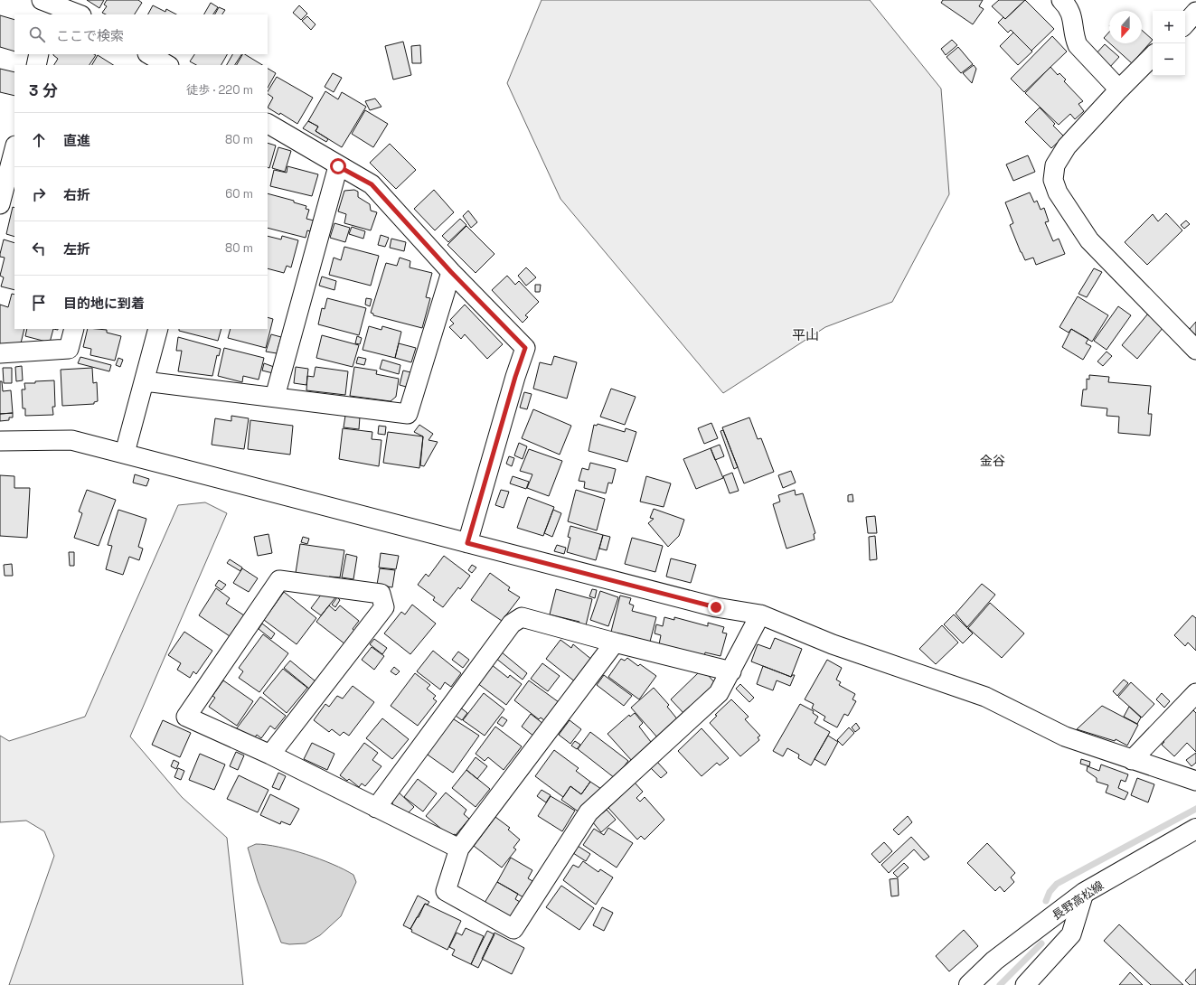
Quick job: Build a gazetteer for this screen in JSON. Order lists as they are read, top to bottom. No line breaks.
{"streets":{"main road":["長野高松線"]},"districts":["平山","金谷"],"north":"bottom","page":{"map_buttons":["+","−"],"search":"ここで検索","heading":["3 分","徒歩 · 220 m"],"list":[["直進","80 m"],["右折","60 m"],["左折","80 m"],"目的地に到着"]}}
